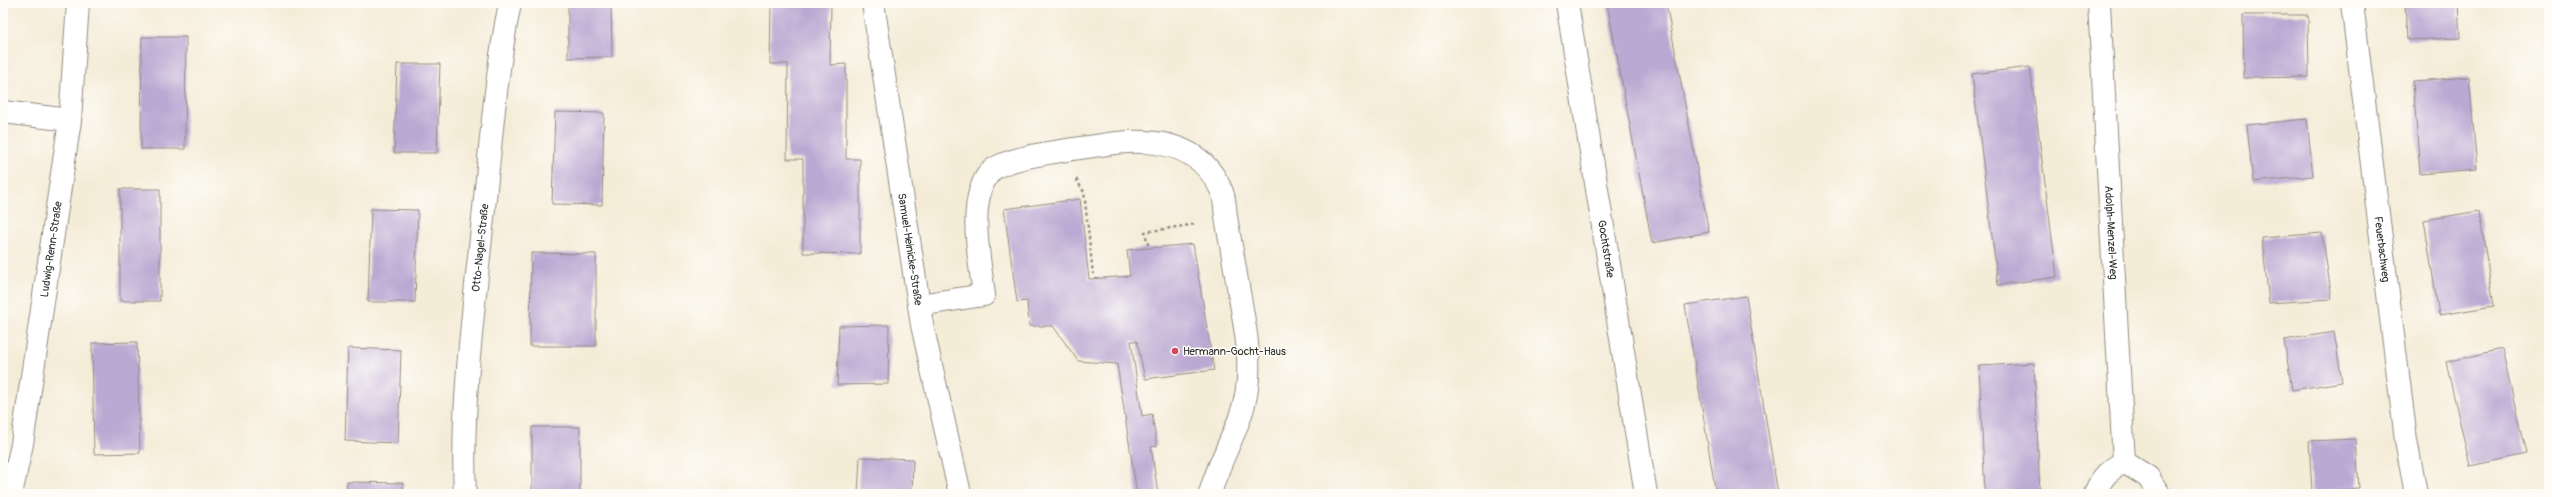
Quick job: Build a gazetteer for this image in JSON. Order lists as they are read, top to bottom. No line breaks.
{"streets":{"street":["Adolph-Menzel-Weg","Otto-Nagel-Straße","Gochtstraße","Ludwig-Renn-Straße","Feuerbachweg","Samuel-Heinicke-Straße"]},"places":["Hermann-Gocht-Haus"]}
